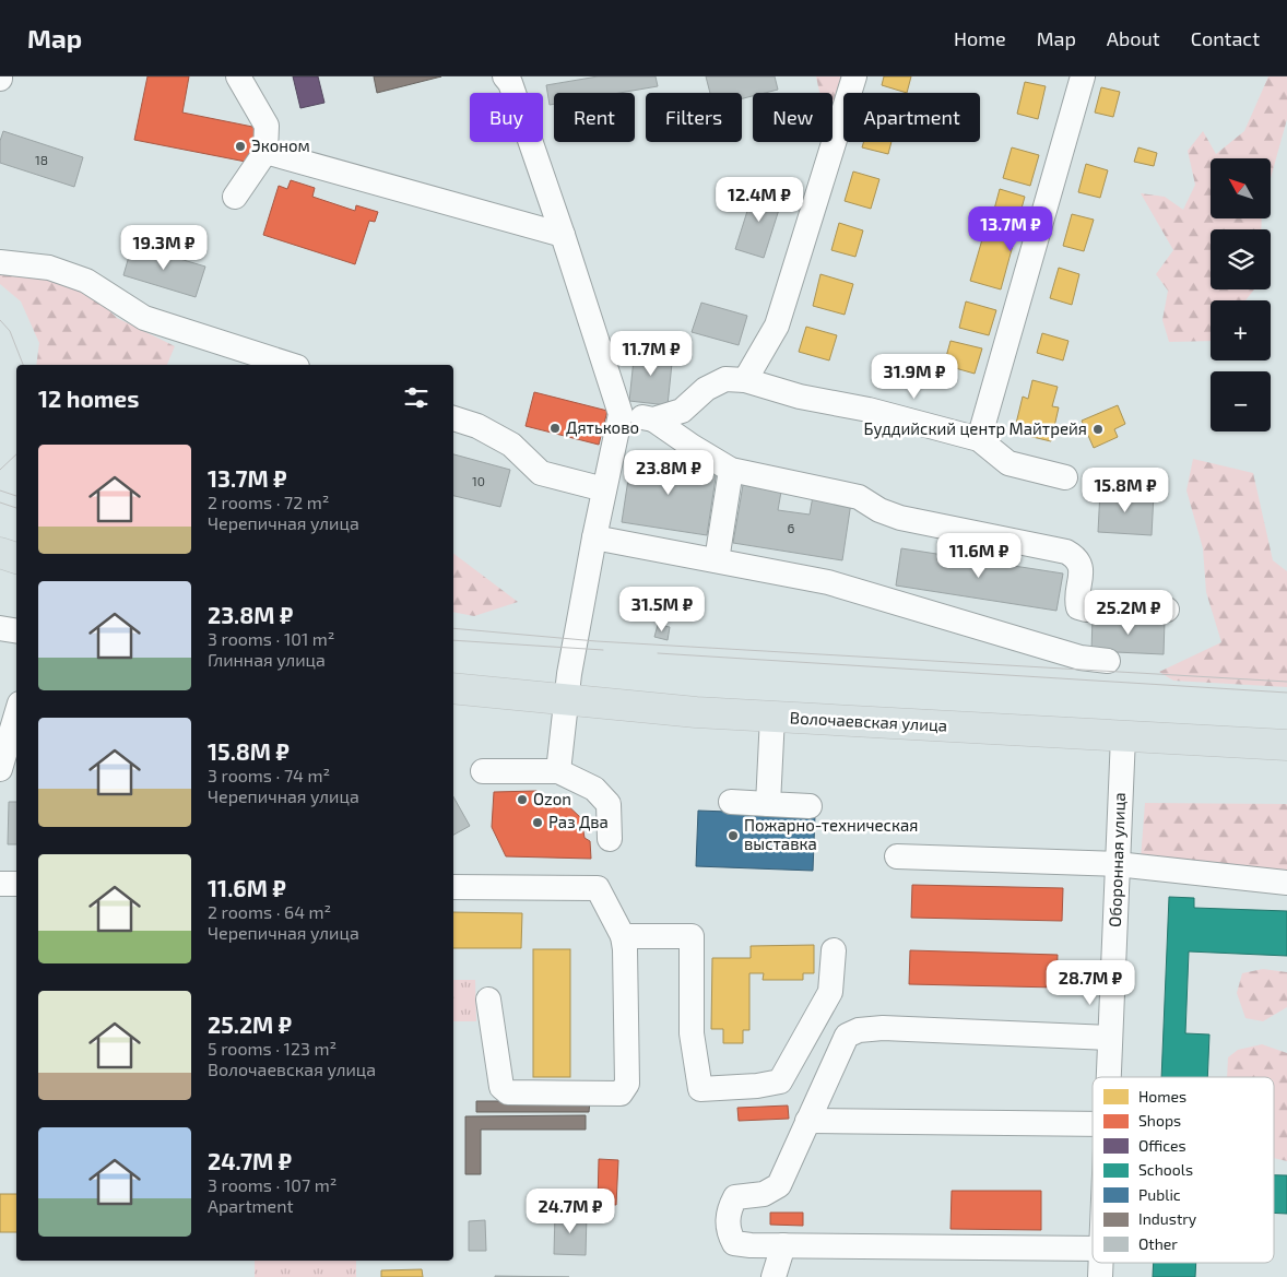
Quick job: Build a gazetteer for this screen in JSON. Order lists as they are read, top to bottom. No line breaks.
{"streets":{"main road":["Волочаевская улица"],"street":["Оборонная улица"]},"crossings":[["Волочаевская улица","Оборонная улица"]],"places":["Эконом","Дятьково","Буддийский центр Майтрейя","Ozon","Раз Два","Пожарно-техническая выставка"],"house_numbers":["18","10","6"],"legend":["Homes","Shops","Offices","Schools","Public","Industry","Other"],"north":"top left","page":{"header":"Map","nav":["Home","Map","About","Contact"],"chip":["Buy","Rent","Filters","New","Apartment"],"map_buttons":["+","−"],"price":["12.4M ₽","13.7M ₽","19.3M ₽","11.7M ₽","31.9M ₽","23.8M ₽","15.8M ₽","11.6M ₽","31.5M ₽","25.2M ₽","28.7M ₽","24.7M ₽"],"heading":"12 homes","list":[{"name":"13.7M ₽","note":"2 rooms · 72 m² · Черепичная улица"},{"name":"23.8M ₽","note":"3 rooms · 101 m² · Глинная улица"},{"name":"15.8M ₽","note":"3 rooms · 74 m² · Черепичная улица"},{"name":"11.6M ₽","note":"2 rooms · 64 m² · Черепичная улица"},{"name":"25.2M ₽","note":"5 rooms · 123 m² · Волочаевская улица"},{"name":"24.7M ₽","note":"3 rooms · 107 m² · Apartment"}]}}
